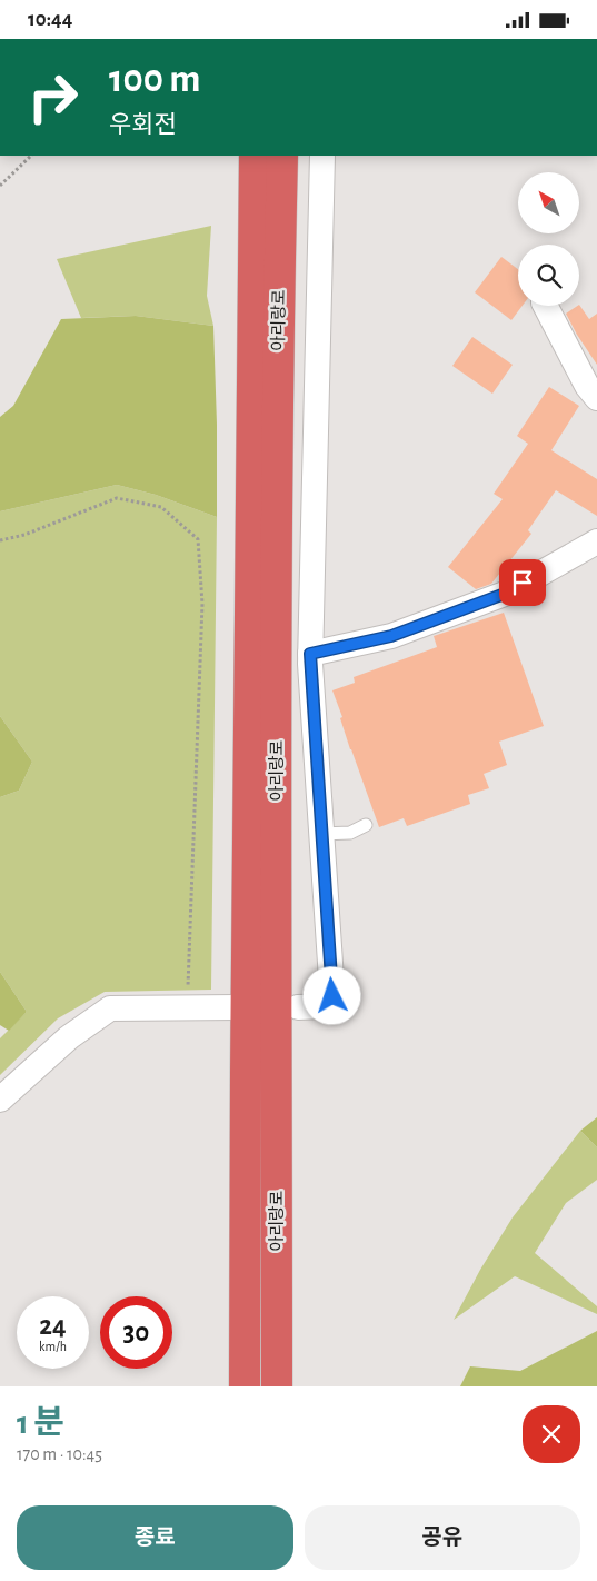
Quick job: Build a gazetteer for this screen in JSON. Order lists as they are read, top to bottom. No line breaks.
{"streets":{"highway":["아리랑로"]},"north":"top left","page":{"status":"10:44","turn":["100 m","우회전"],"speed":"24 km/h","limit":"30","heading":["1 분","170 m · 10:45"],"buttons":["종료","공유"]}}
